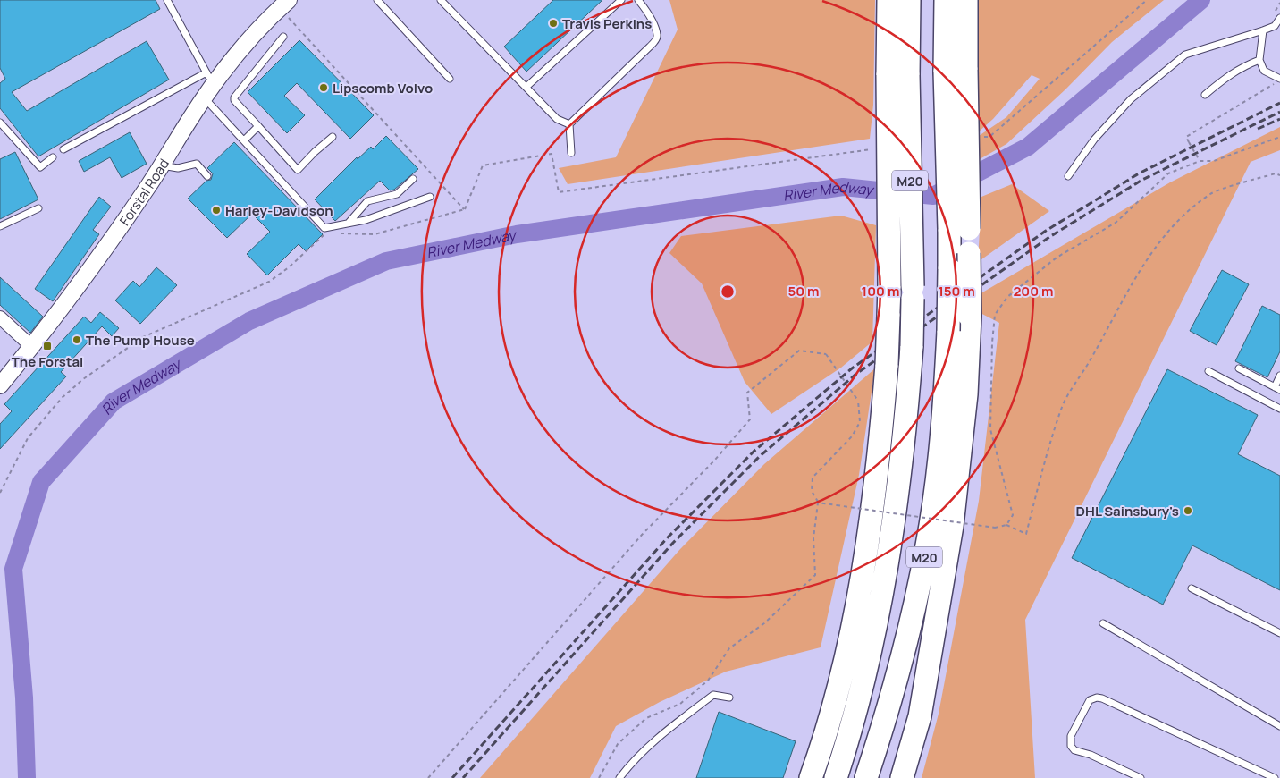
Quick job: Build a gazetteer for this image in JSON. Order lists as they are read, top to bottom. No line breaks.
{"streets":{"highway":["M20"],"street":["Forstal Road"]},"water":["River Medway"],"places":{"other":["Travis Perkins","Lipscomb Volvo","Harley-Davidson","The Pump House","DHL Sainsbury's"],"transit":["The Forstal"]},"rings":["50 m","100 m","150 m","200 m"]}
